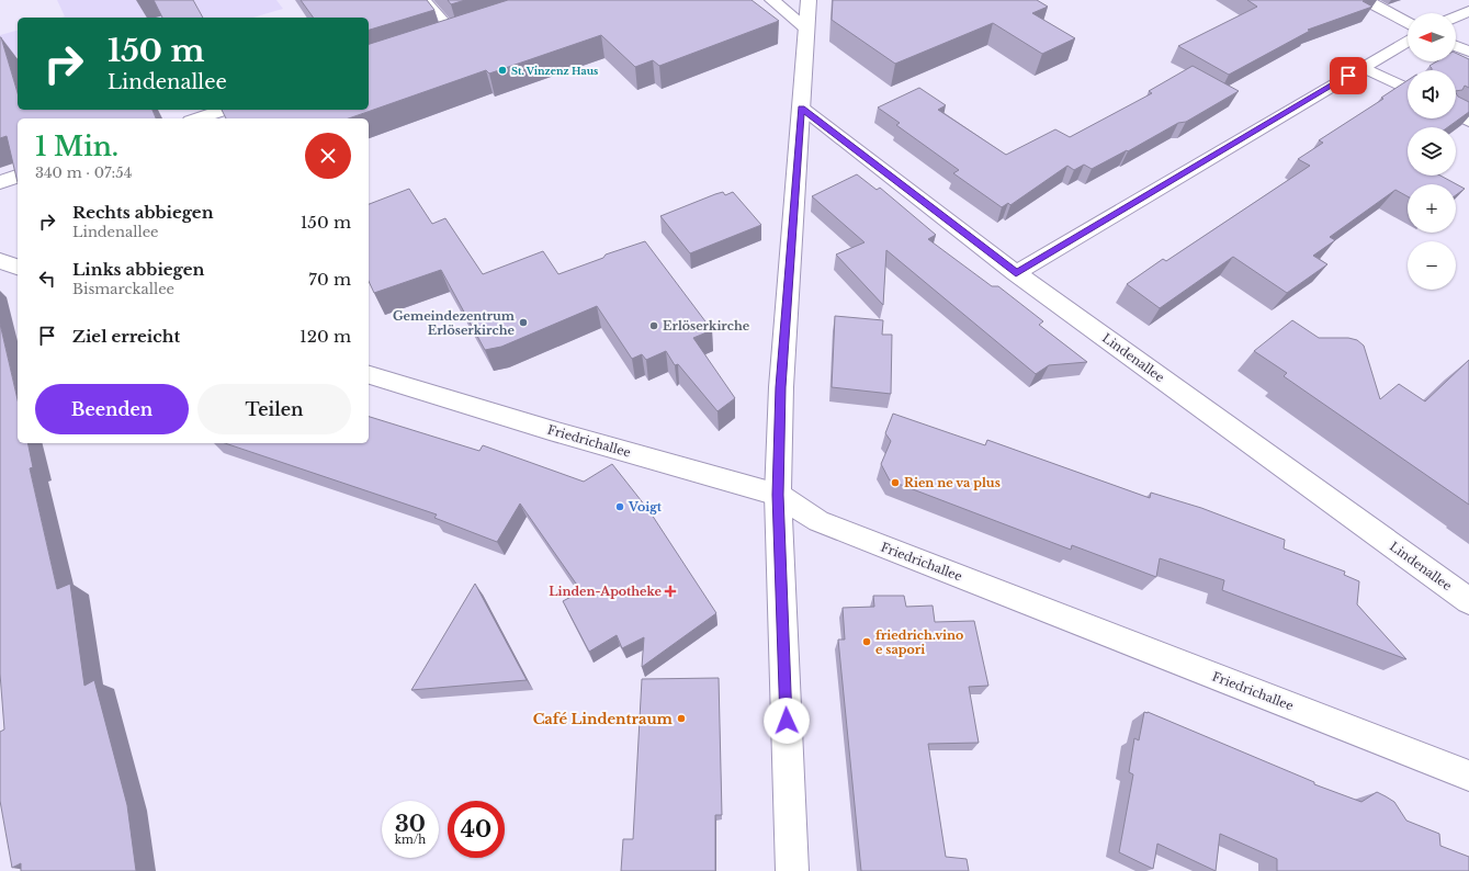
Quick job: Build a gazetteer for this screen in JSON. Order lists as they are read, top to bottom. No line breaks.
{"streets":{"street":["Lindenallee","Friedrichallee"]},"places":{"other":["St. Vinzenz Haus","Gemeindezentrum Erlöserkirche","Erlöserkirche","Rien ne va plus","Voigt","friedrich.vino e sapori","Café Lindentraum"],"health":["Linden-Apotheke"]},"north":"left","page":{"map_buttons":["+","−"],"turn":["150 m","Lindenallee"],"heading":["1 Min.","340 m · 07:54"],"list":[{"name":"Rechts abbiegen","note":"Lindenallee","value":"150 m"},{"name":"Links abbiegen","note":"Bismarckallee","value":"70 m"},{"name":"Ziel erreicht","value":"120 m"}],"buttons":["Beenden","Teilen"],"speed":"30 km/h","limit":"40"}}
